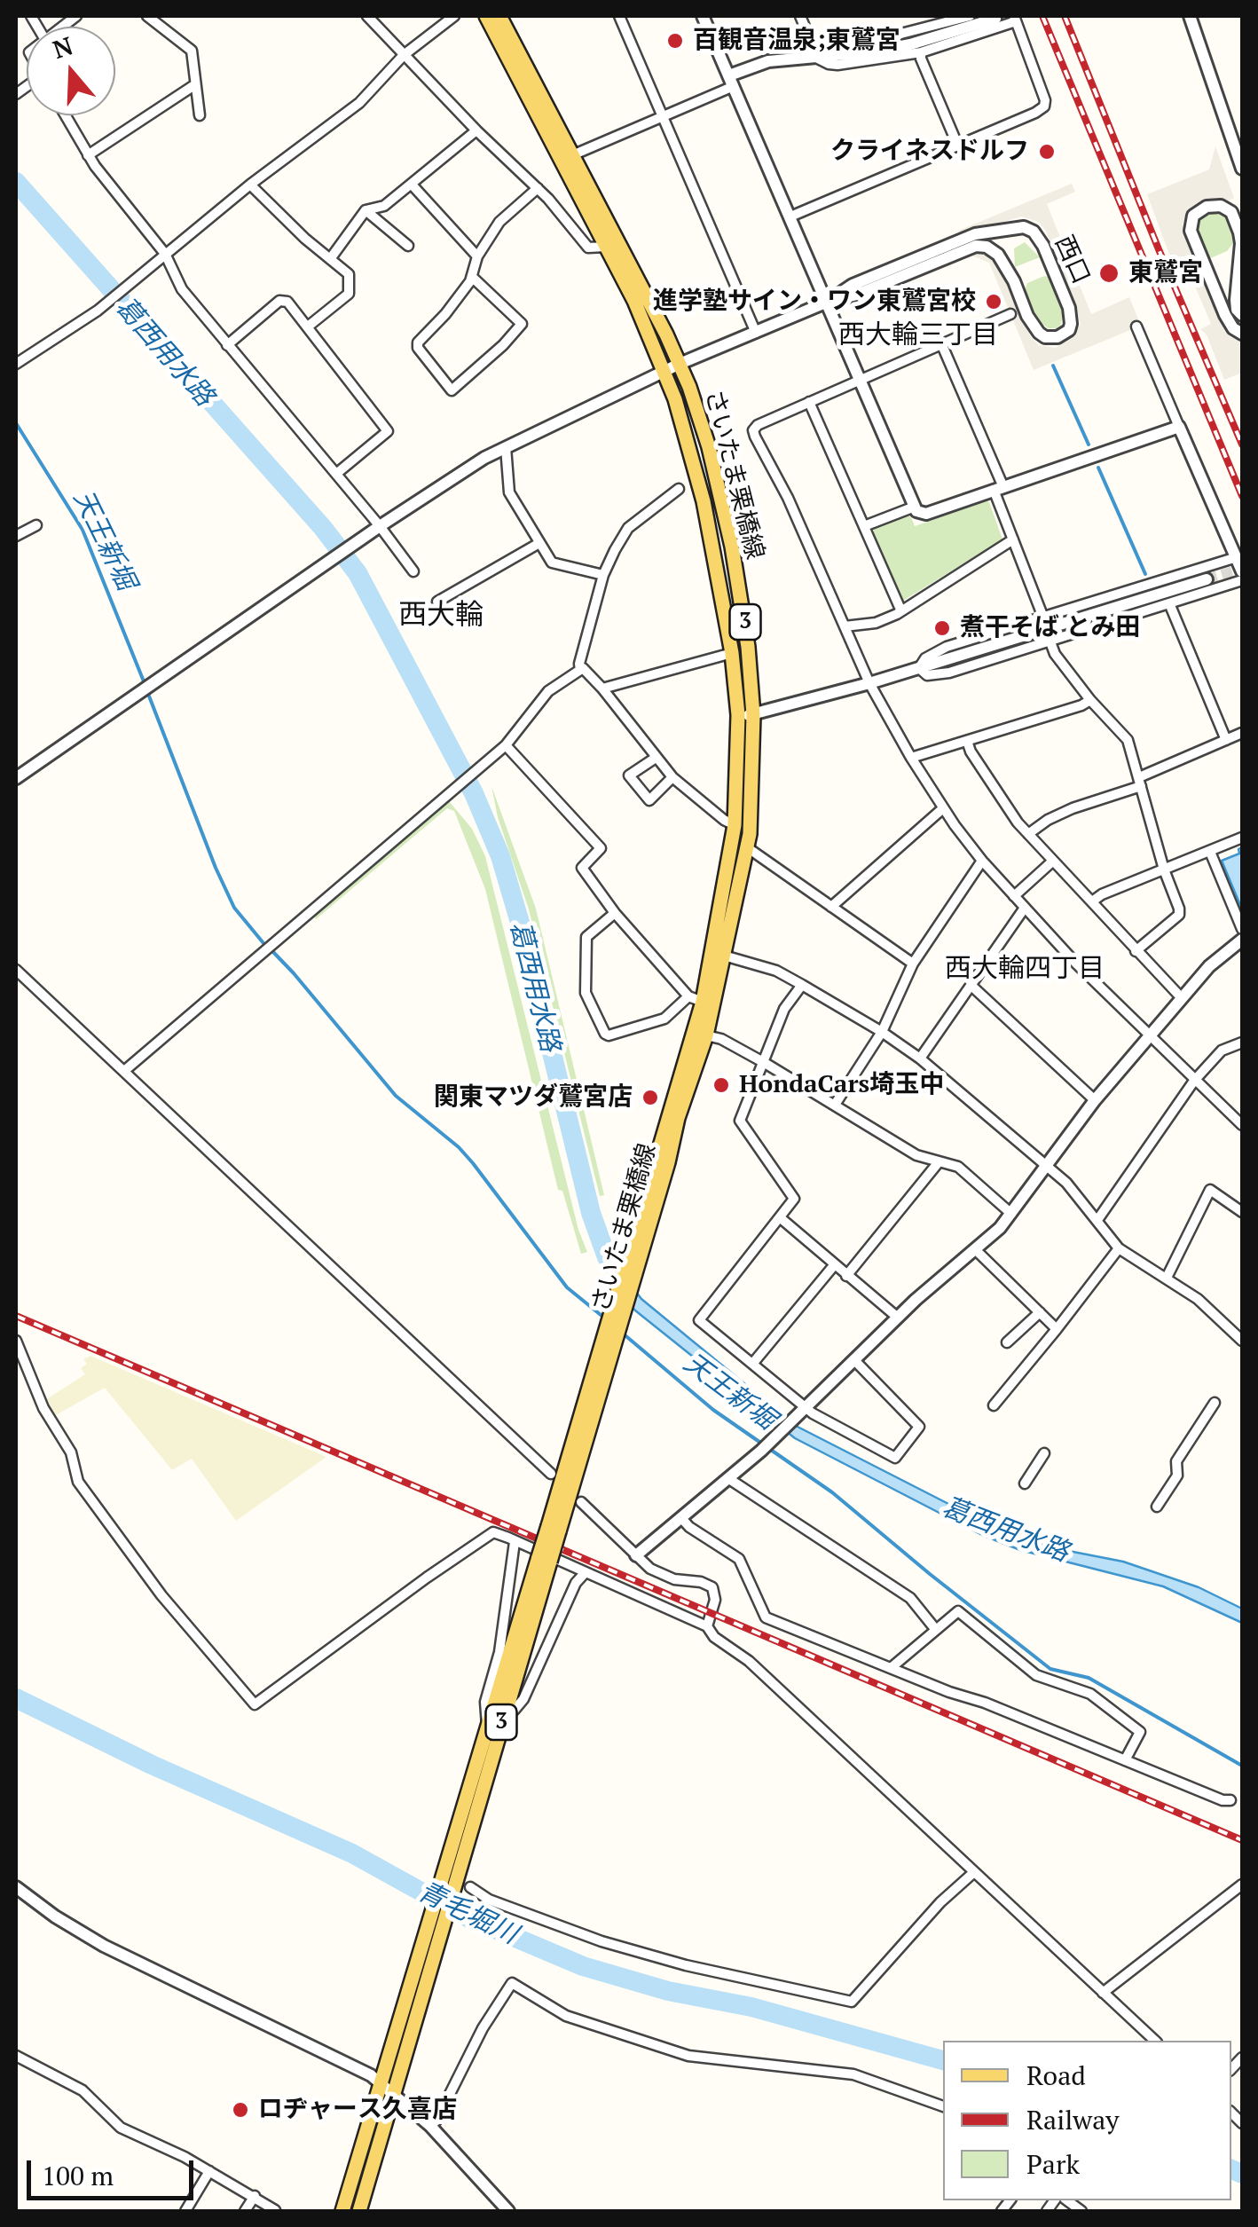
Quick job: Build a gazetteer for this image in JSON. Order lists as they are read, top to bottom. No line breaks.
{"streets":{"main road":["さいたま栗橋線","3"],"street":["西口"]},"districts":["西大輪三丁目","西大輪","西大輪四丁目"],"water":["葛西用水路","天王新堀","青毛堀川"],"places":["百観音温泉;東鷲宮","クライネスドルフ","東鷲宮","進学塾サイン・ワン東鷲宮校","煮干そば とみ田","HondaCars埼玉中","関東マツダ鷲宮店","ロヂャース久喜店"],"legend":["Road","Railway","Park"],"scale_bar":"100 m","north":"top"}
